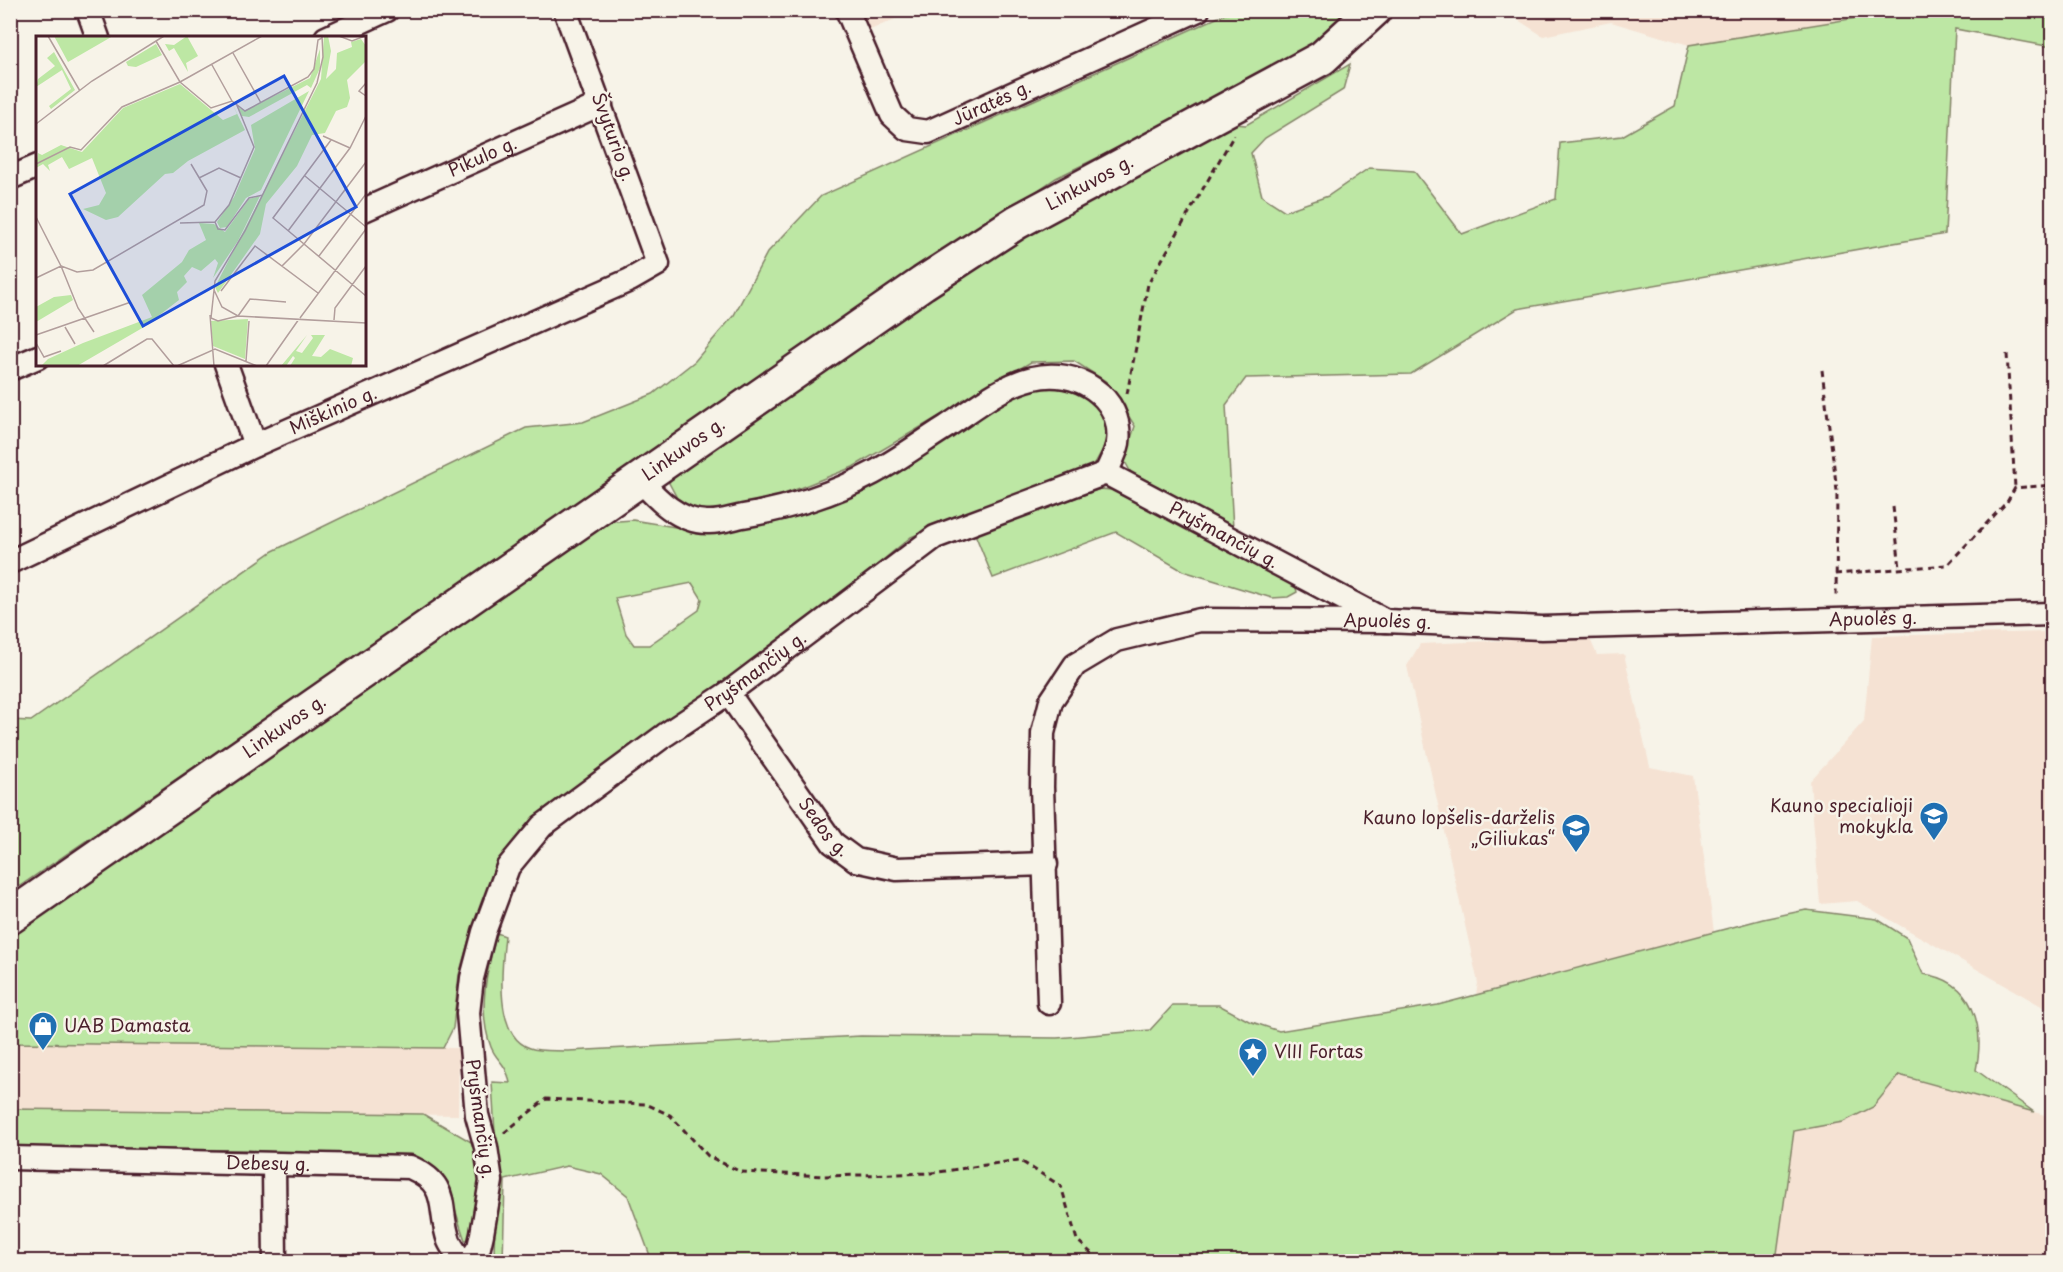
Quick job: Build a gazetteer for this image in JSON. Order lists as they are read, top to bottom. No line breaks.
{"streets":{"main road":["Linkuvos g."],"street":["Jūratės g.","Švyturio g.","Pikulo g.","Miškinio g.","Pryšmančių g.","Apuolės g.","Sedos g.","Debesų g."]},"crossings":[["Švyturio g.","Pikulo g."],["Švyturio g.","Miškinio g."],["Pryšmančių g.","Apuolės g."],["Pryšmančių g.","Sedos g."],["Apuolės g.","Sedos g."]],"places":{"school or university":["Kauno specialioji mokykla","Kauno lopšelis-darželis „Giliukas“"],"shop":["UAB Damasta"],"place":["VIII Fortas"]}}
